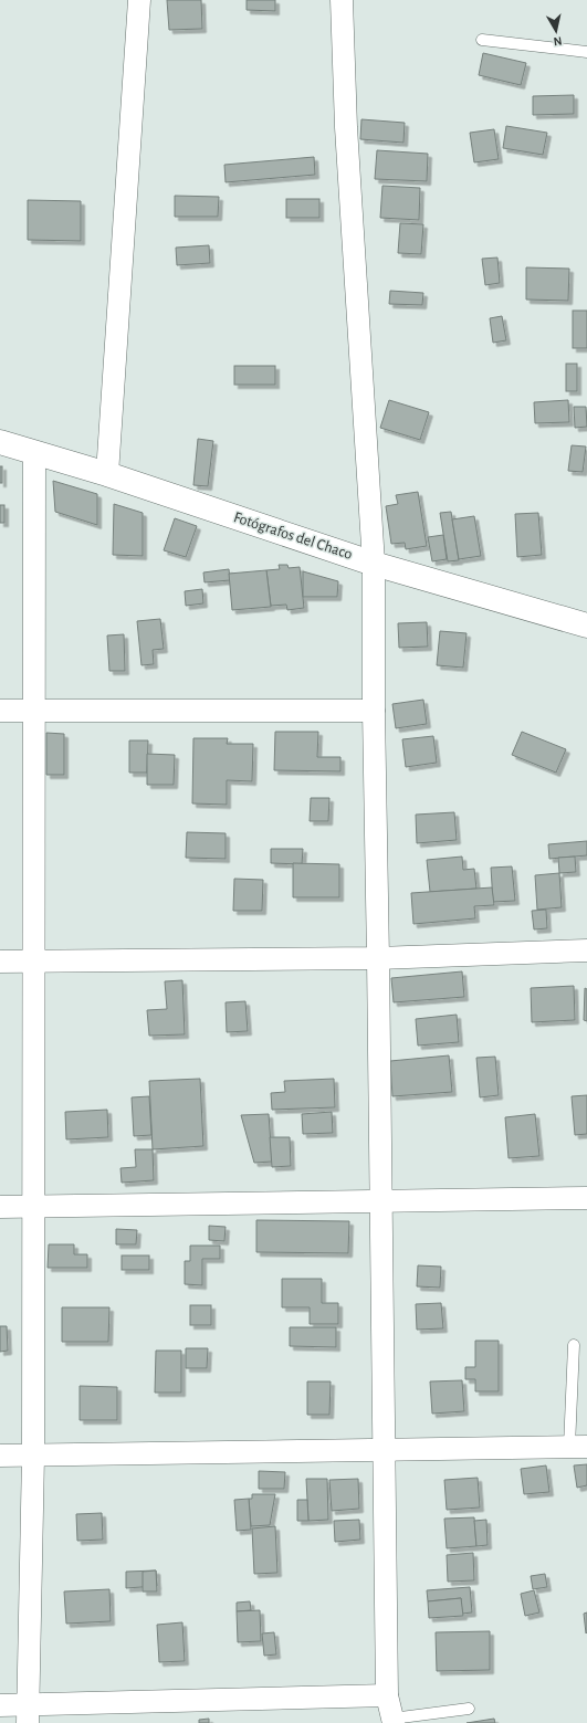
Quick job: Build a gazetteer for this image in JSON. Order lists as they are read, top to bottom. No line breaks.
{"streets":{"street":["Fotógrafos del Chaco"]},"north":"bottom"}
